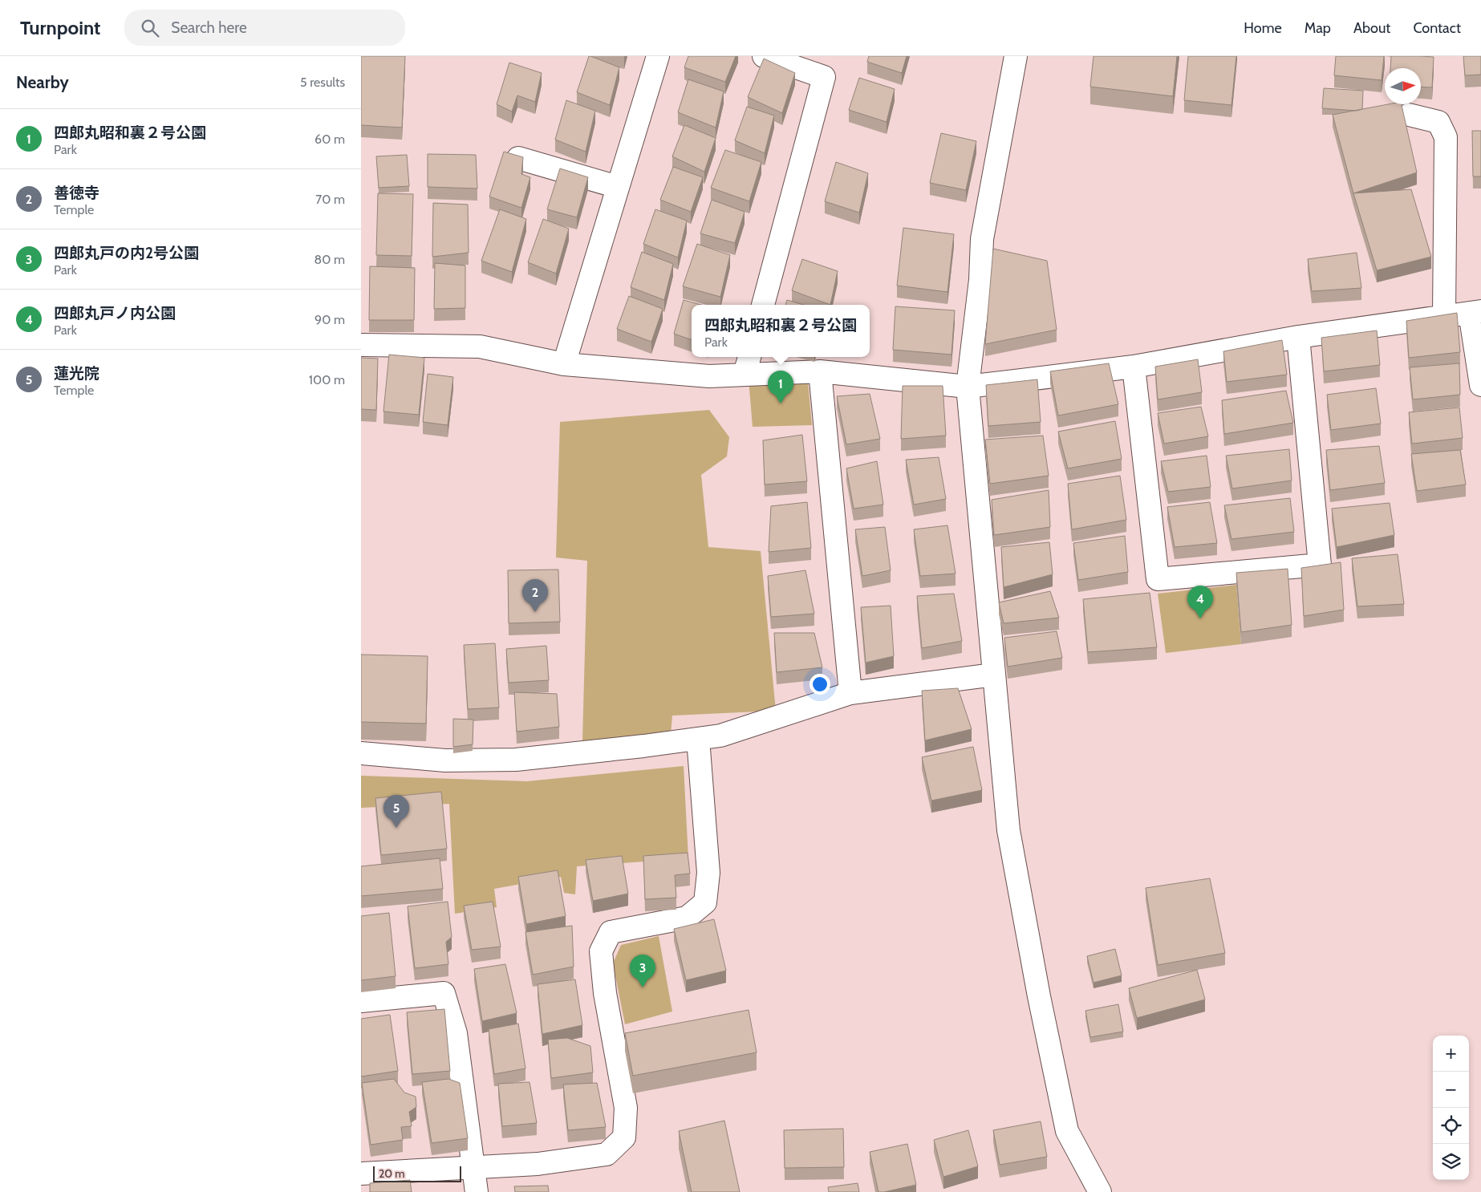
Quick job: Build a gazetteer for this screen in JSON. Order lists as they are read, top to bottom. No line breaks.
{"scale_bar":"20 m","north":"right","page":{"header":"Turnpoint","search":"Search here","nav":["Home","Map","About","Contact"],"heading":["Nearby","5 results"],"list":[{"mark":"1","name":"四郎丸昭和裏２号公園","note":"Park","value":"60 m"},{"mark":"2","name":"善徳寺","note":"Temple","value":"70 m"},{"mark":"3","name":"四郎丸戸の内2号公園","note":"Park","value":"80 m"},{"mark":"4","name":"四郎丸戸ノ内公園","note":"Park","value":"90 m"},{"mark":"5","name":"蓮光院","note":"Temple","value":"100 m"}],"popup":["四郎丸昭和裏２号公園","Park"],"pins":["1","2","4","5","3"],"map_buttons":["+","−"],"scale":"20 m"}}
